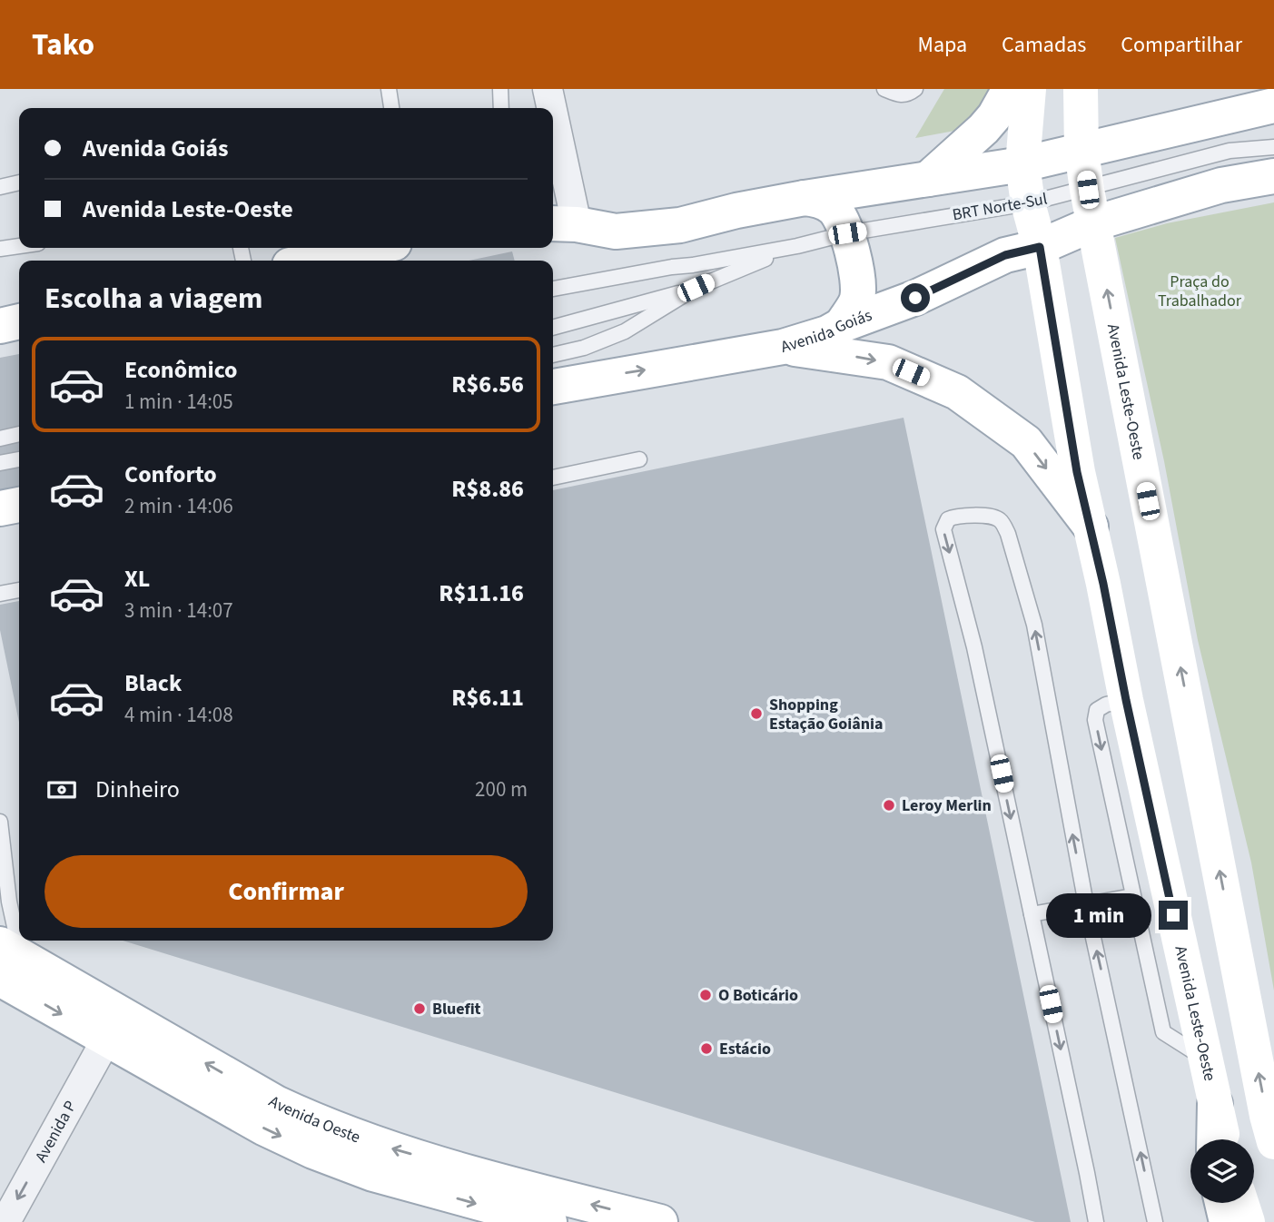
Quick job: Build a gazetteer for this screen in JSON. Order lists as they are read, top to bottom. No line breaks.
{"streets":{"main road":["Avenida Goiás","Avenida Leste-Oeste","Avenida Oeste"],"street":["Avenida P"],"lane":["BRT Norte-Sul"]},"crossings":[["BRT Norte-Sul","Avenida Leste-Oeste"],["Avenida Goiás","Avenida Leste-Oeste"],["Avenida Oeste","Avenida P"]],"one_way":["Avenida P"],"parks":["Praça do Trabalhador"],"places":["Shopping Estação Goiânia","Leroy Merlin","O Boticário","Bluefit","Estácio"],"page":{"header":"Tako","nav":["Mapa","Camadas","Compartilhar"],"banner":["Avenida Goiás","Avenida Leste-Oeste"],"heading":"Escolha a viagem","list":[{"name":"Econômico","note":"1 min · 14:05","value":"R$6.56"},{"name":"Conforto","note":"2 min · 14:06","value":"R$8.86"},{"name":"XL","note":"3 min · 14:07","value":"R$11.16"},{"name":"Black","note":"4 min · 14:08","value":"R$6.11"}],"pay":["Dinheiro","200 m"],"buttons":"Confirmar","bubble":"1 min"}}
